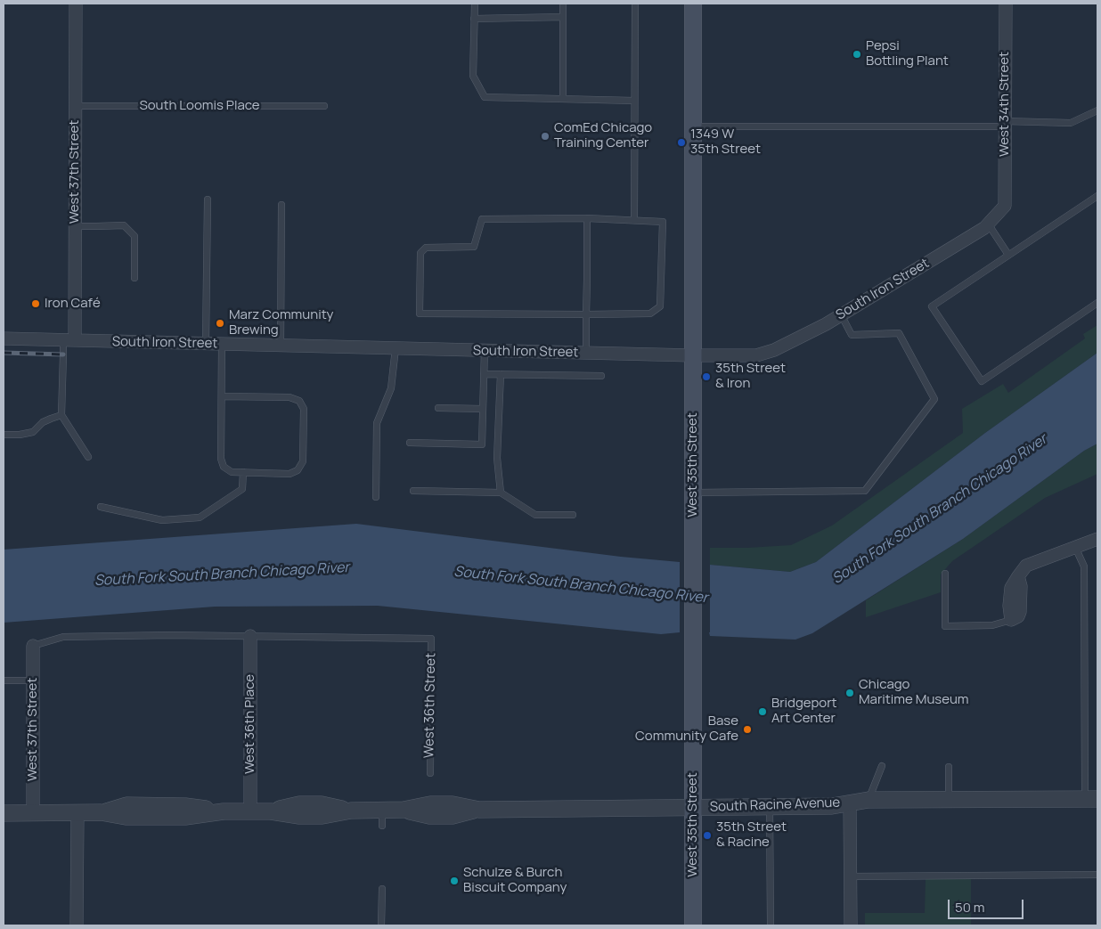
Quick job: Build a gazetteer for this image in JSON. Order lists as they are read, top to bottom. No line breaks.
{"streets":{"main road":["West 35th Street"],"street":["West 34th Street","West 37th Street","South Iron Street","West 36th Place","South Racine Avenue"],"lane":["South Loomis Place","West 36th Street"]},"crossings":[["West 34th Street","South Iron Street"],["South Loomis Place","West 37th Street"],["West 37th Street","South Iron Street"],["West 37th Street","South Racine Avenue"],["South Iron Street","West 35th Street"],["West 35th Street","South Racine Avenue"],["West 36th Street","West 36th Place"],["West 36th Place","South Racine Avenue"]],"water":["South Fork South Branch Chicago River"],"places":["Pepsi Bottling Plant","ComEd Chicago Training Center","1349 W 35th Street","Iron Café","Marz Community Brewing","35th Street & Iron","Chicago Maritime Museum","Bridgeport Art Center","Base Community Cafe","35th Street & Racine","Schulze & Burch Biscuit Company"],"scale_bar":"50 m"}
